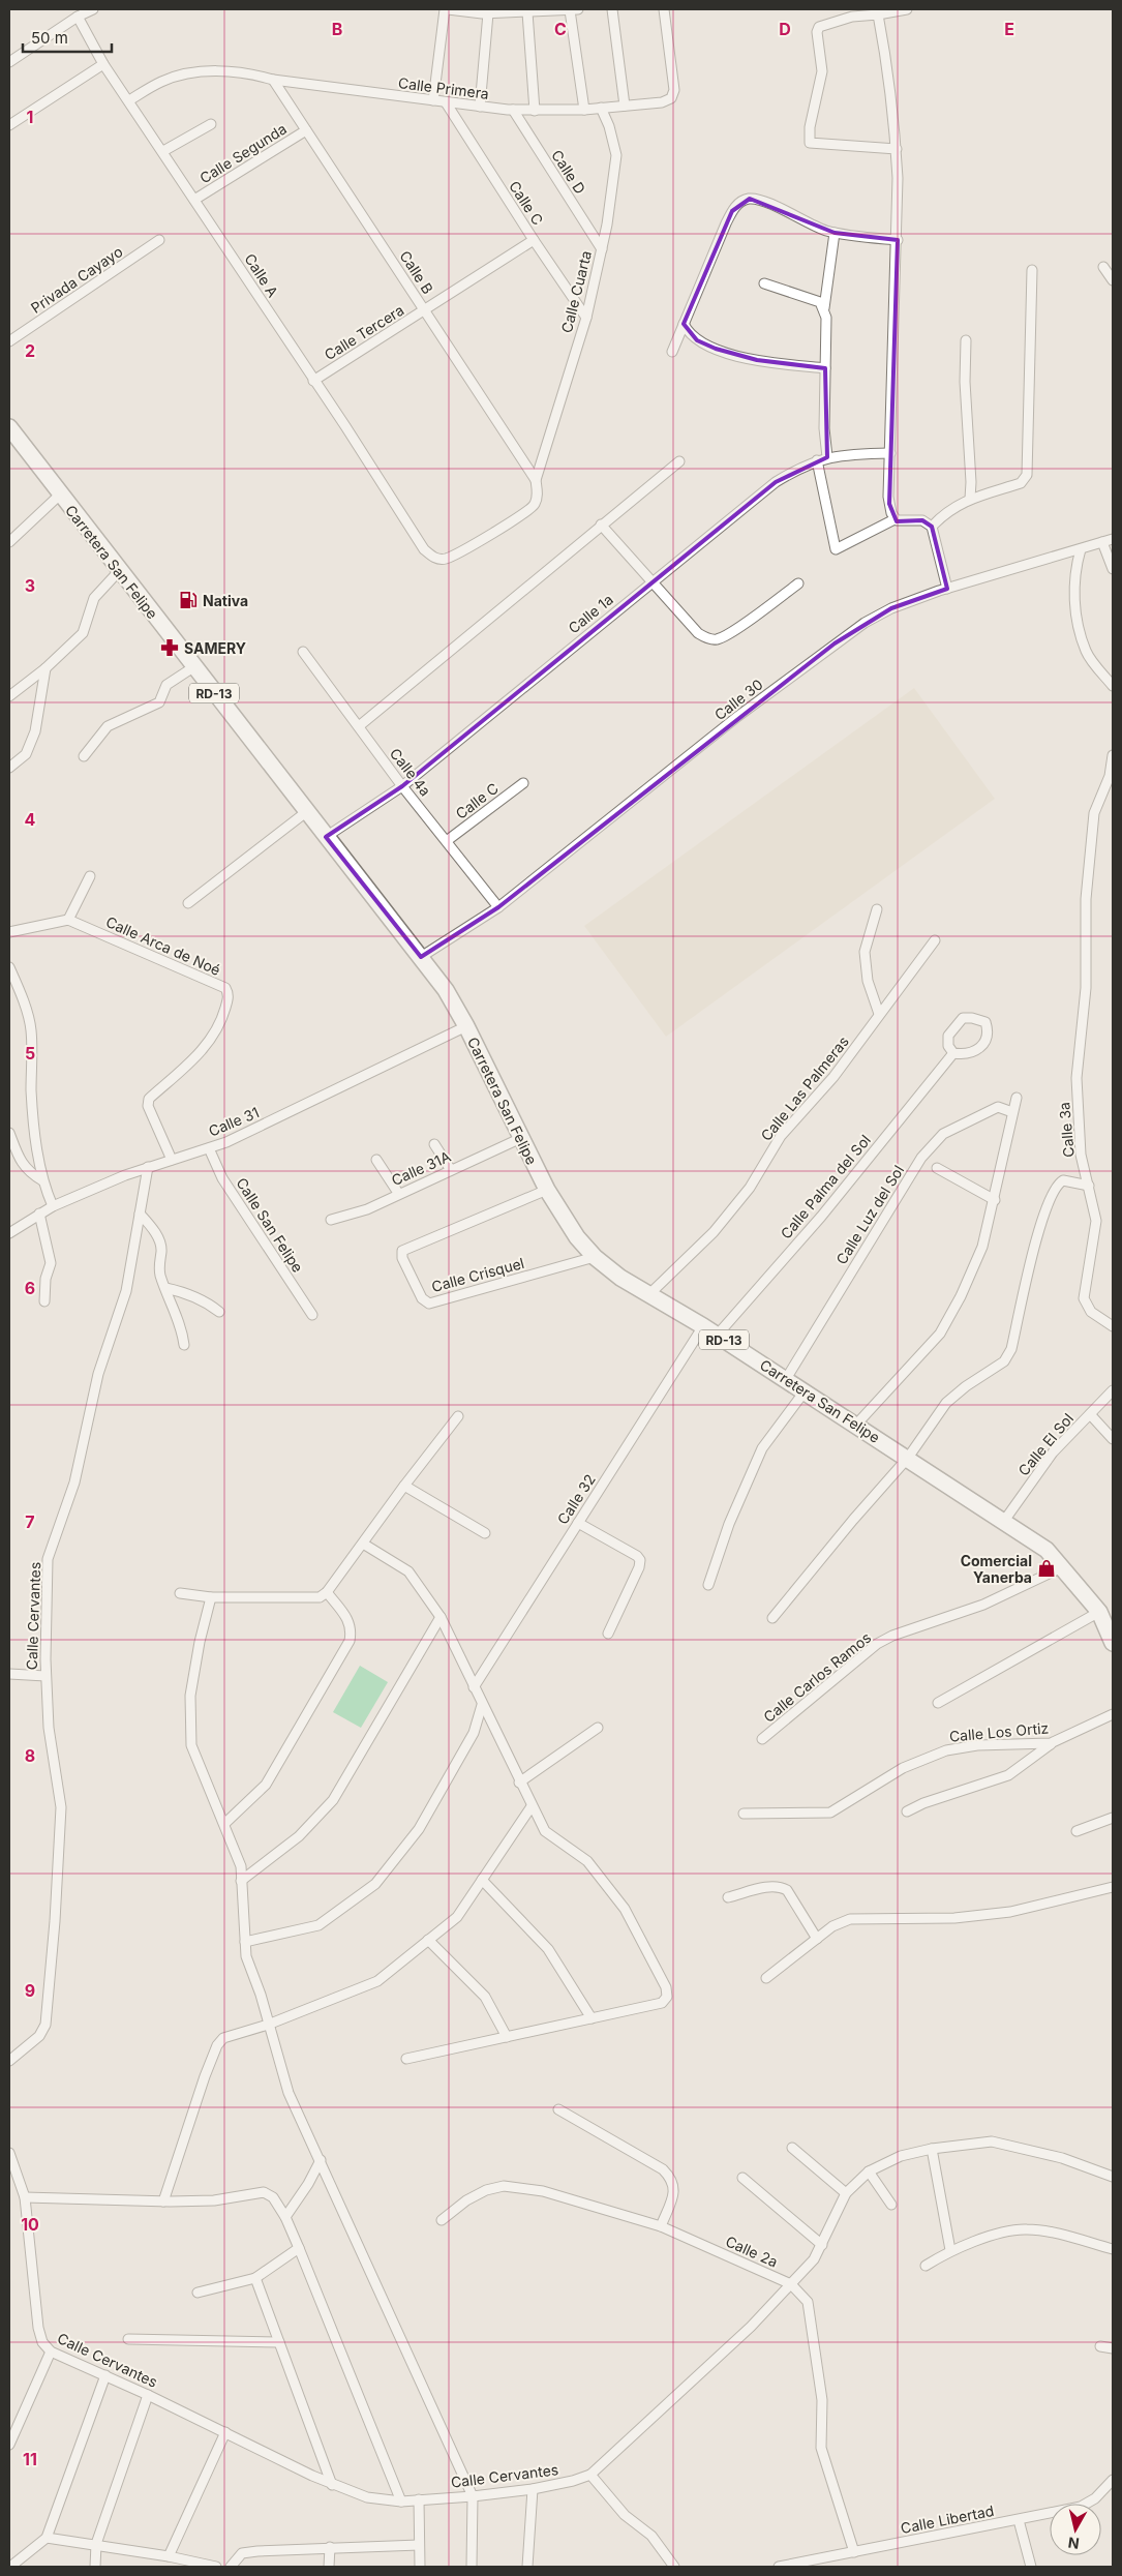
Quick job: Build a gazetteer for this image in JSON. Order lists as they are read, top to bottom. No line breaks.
{"streets":{"main road":["Carretera San Felipe","RD-13"],"street":["Calle Primera","Calle Segunda","Calle D","Calle C","Calle B","Calle A","Privada Cayayo","Calle Cuarta","Calle Tercera","Calle 1a","Calle 30","Calle 4a","Calle Arca de Noé","Calle Las Palmeras","Calle 31","Calle 3a","Calle 31A","Calle Palma del Sol","Calle Luz del Sol","Calle San Felipe","Calle Crisquel","Calle El Sol","Calle 32","Calle Cervantes","Calle Carlos Ramos","Calle Los Ortiz","Calle 2a","Calle Libertad"]},"crossings":[["Calle Primera","Calle D"],["Calle Primera","Calle C"],["Calle Primera","Calle B"],["Calle Primera","Calle A"],["Calle Primera","Calle Cuarta"],["Calle Segunda","Calle B"],["Calle Segunda","Calle A"],["Calle D","Calle Cuarta"],["Calle C","Calle Cuarta"],["Calle C","Calle Tercera"],["Calle C","Calle 4a"],["Calle B","Calle Cuarta"],["Calle B","Calle Tercera"],["Calle A","Calle Cuarta"],["Calle A","Calle Tercera"],["Carretera San Felipe","Calle 1a"],["Carretera San Felipe","Calle 30"],["Carretera San Felipe","Calle Las Palmeras"],["Carretera San Felipe","Calle 31"],["Carretera San Felipe","Calle 31A"],["Carretera San Felipe","Calle Palma del Sol"],["Carretera San Felipe","Calle Luz del Sol"],["Carretera San Felipe","Calle Crisquel"],["Carretera San Felipe","Calle El Sol"],["Carretera San Felipe","Calle 32"],["Carretera San Felipe","Calle Carlos Ramos"],["Calle 1a","Calle 4a"],["Calle 30","Calle 4a"],["Calle Arca de Noé","Calle 31"],["Calle 31","Calle San Felipe"],["Calle 31","Calle Cervantes"],["Calle Cervantes","Calle 2a"],["Calle 2a","Calle Libertad"]],"places":{"fuel station":["Nativa"],"pharmacy":["SAMERY"],"shop":["Comercial Yanerba"]},"scale_bar":"50 m","north":"bottom","grid":{"columns":["B","C","D","E"],"rows":["1","2","3","4","5","6","7","8","9","10","11"]}}
